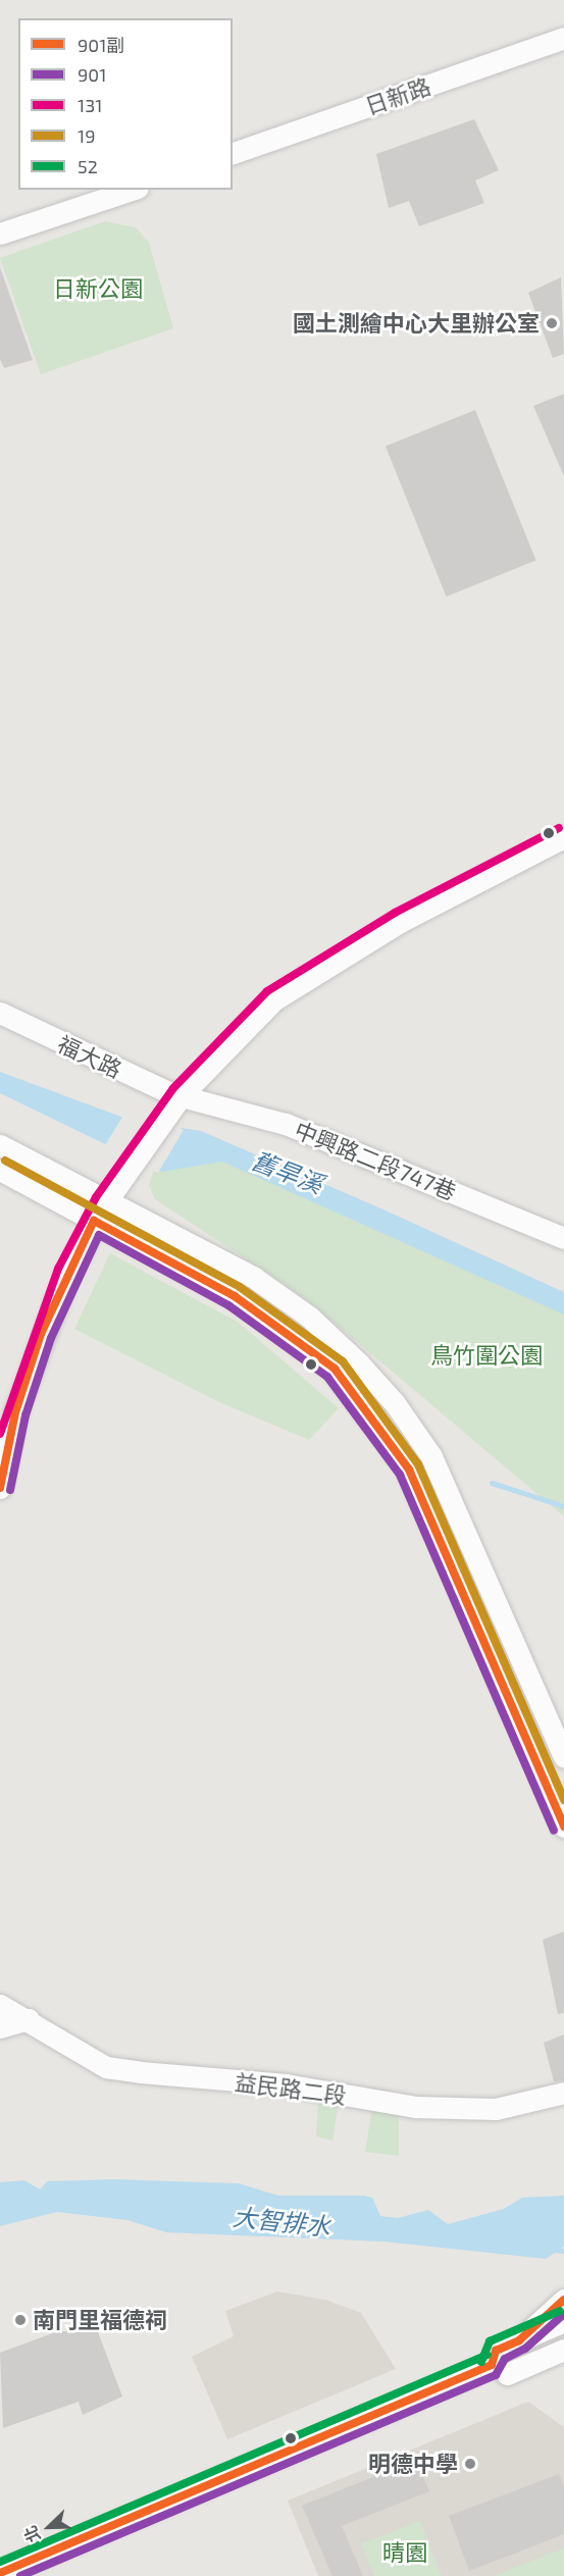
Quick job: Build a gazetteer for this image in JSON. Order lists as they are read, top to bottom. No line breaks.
{"streets":{"street":["日新路","福大路","中興路二段747巷","益民路二段"]},"crossings":[["福大路","中興路二段747巷"]],"water":["舊旱溪","大智排水"],"parks":["日新公園","鳥竹圍公園","晴園"],"places":["國土測繪中心大里辦公室","南門里福德祠","明德中學"],"lines":["transit line 131","transit line 19","transit line 901副","transit line 901","transit line 52"],"legend":["901副","901","131","19","52"],"north":"bottom left"}
